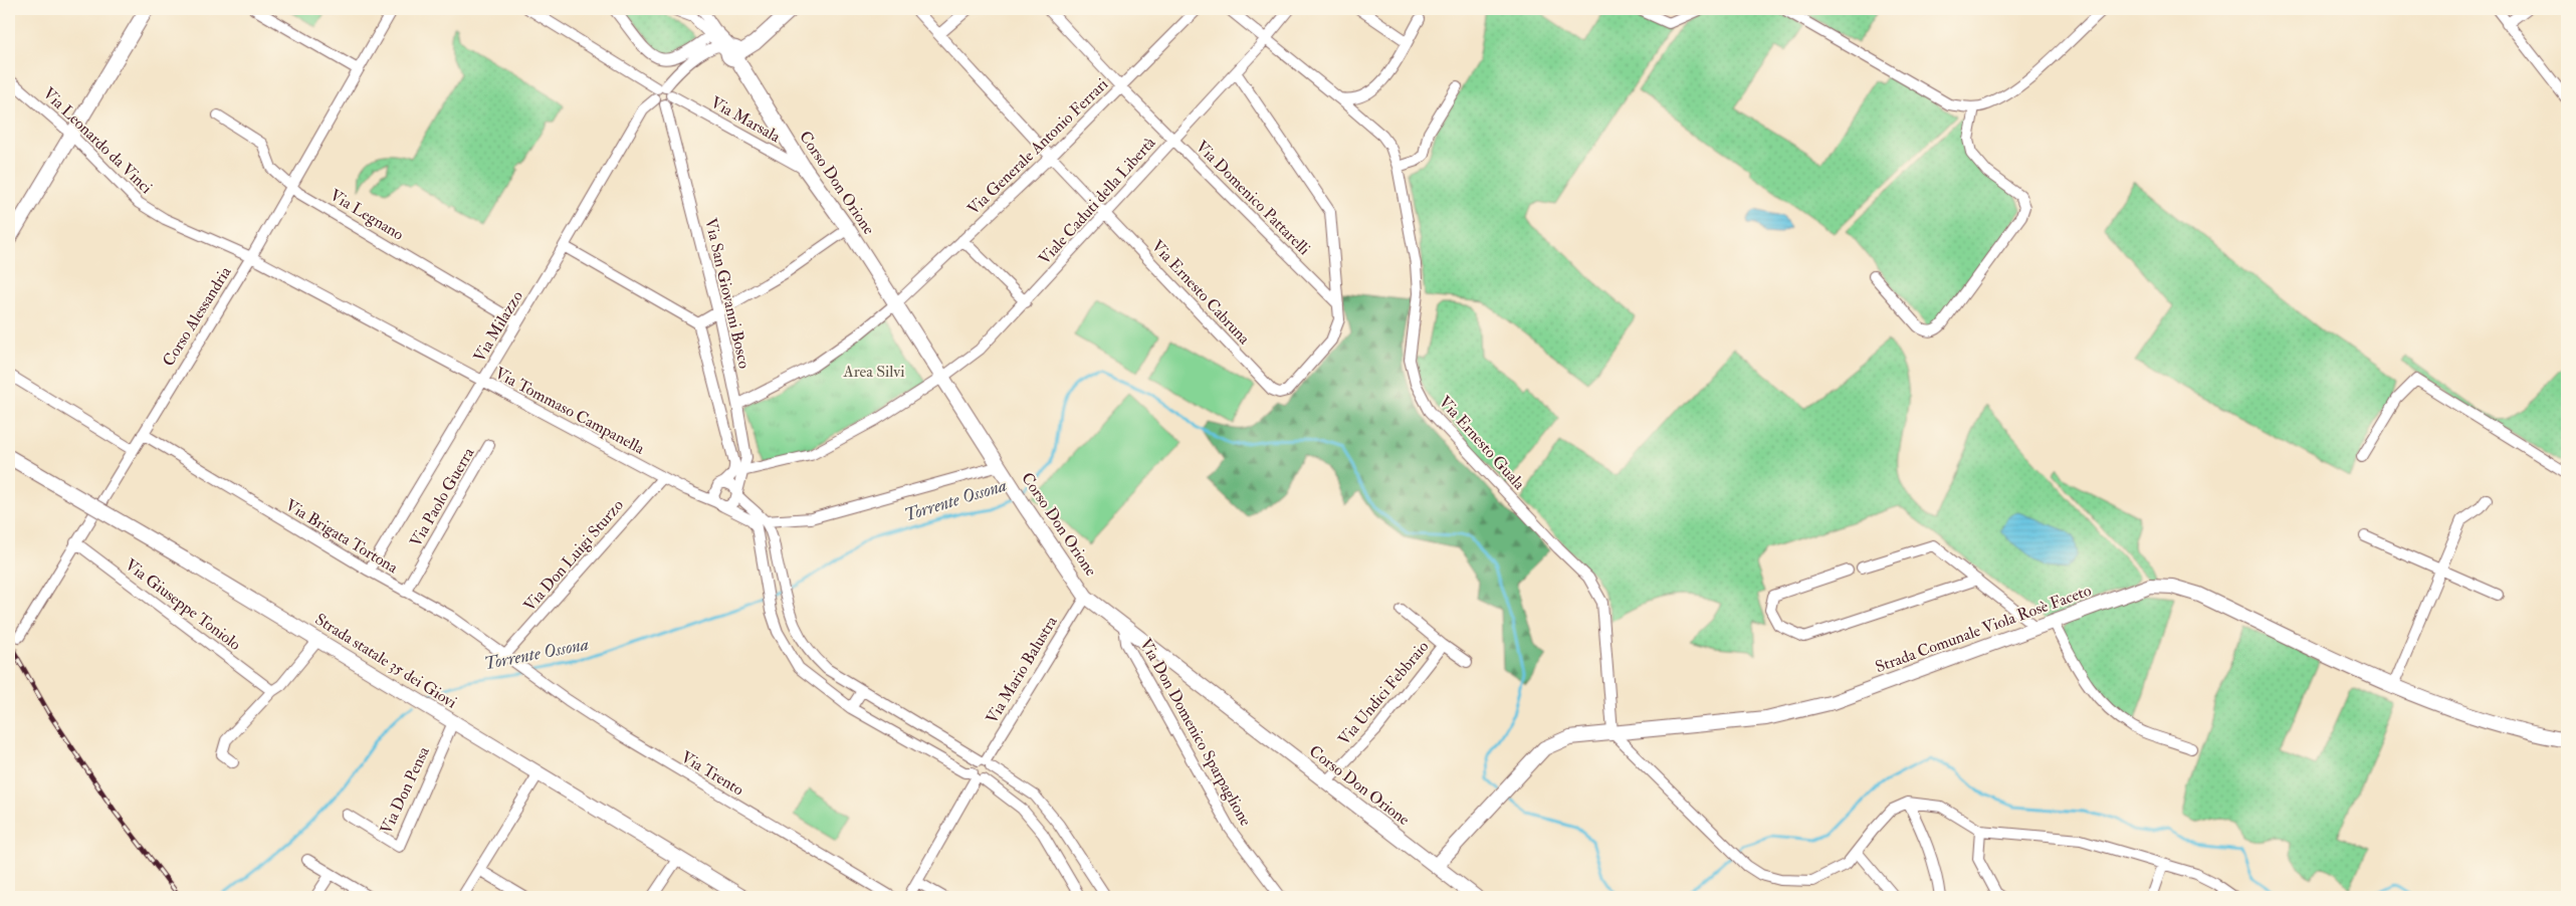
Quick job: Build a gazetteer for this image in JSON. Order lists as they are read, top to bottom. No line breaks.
{"streets":{"street":["Via Marsala","Via Leonardo da Vinci","Via Generale Antonio Ferrari","Corso Don Orione","Via Domenico Pattarelli","Viale Caduti della Libertà","Via Legnano","Via Ernesto Cabruna","Via San Giovanni Bosco","Corso Alessandria","Via Milazzo","Via Tommaso Campanella","Via Ernesto Guala","Via Paolo Guerra","Via Brigata Tortona","Via Don Luigi Sturzo","Via Giuseppe Toniolo","Strada Comunale Viola Rosè Faceto","Strada statale 35 dei Giovi","Via Mario Balustra","Via Undici Febbraio","Via Don Domenico Sparpaglione","Via Trento","Via Don Pensa"]},"crossings":[["Via Marsala","Corso Don Orione"],["Via Marsala","Via San Giovanni Bosco"],["Via Marsala","Via Milazzo"],["Via Leonardo da Vinci","Corso Alessandria"],["Via Leonardo da Vinci","Via Tommaso Campanella"],["Via Generale Antonio Ferrari","Corso Don Orione"],["Via Generale Antonio Ferrari","Via Domenico Pattarelli"],["Via Generale Antonio Ferrari","Via Ernesto Cabruna"],["Via Generale Antonio Ferrari","Via San Giovanni Bosco"],["Corso Don Orione","Viale Caduti della Libertà"],["Corso Don Orione","Strada Comunale Viola Rosè Faceto"],["Corso Don Orione","Via Mario Balustra"],["Corso Don Orione","Via Undici Febbraio"],["Corso Don Orione","Via Don Domenico Sparpaglione"],["Via Domenico Pattarelli","Viale Caduti della Libertà"],["Via Domenico Pattarelli","Via Ernesto Cabruna"],["Viale Caduti della Libertà","Via Ernesto Cabruna"],["Viale Caduti della Libertà","Via San Giovanni Bosco"],["Viale Caduti della Libertà","Via Ernesto Guala"],["Via Legnano","Corso Alessandria"],["Via Legnano","Via Milazzo"],["Via San Giovanni Bosco","Via Milazzo"],["Via San Giovanni Bosco","Via Tommaso Campanella"],["Corso Alessandria","Via Tommaso Campanella"],["Corso Alessandria","Via Brigata Tortona"],["Corso Alessandria","Via Giuseppe Toniolo"],["Via Milazzo","Via Tommaso Campanella"],["Via Milazzo","Via Brigata Tortona"],["Via Tommaso Campanella","Via Don Luigi Sturzo"],["Via Ernesto Guala","Strada Comunale Viola Rosè Faceto"],["Via Paolo Guerra","Via Brigata Tortona"],["Via Brigata Tortona","Via Don Luigi Sturzo"],["Via Brigata Tortona","Via Trento"],["Strada statale 35 dei Giovi","Via Don Pensa"]],"water":["Torrente Ossona"],"parks":["Area Silvi"]}
